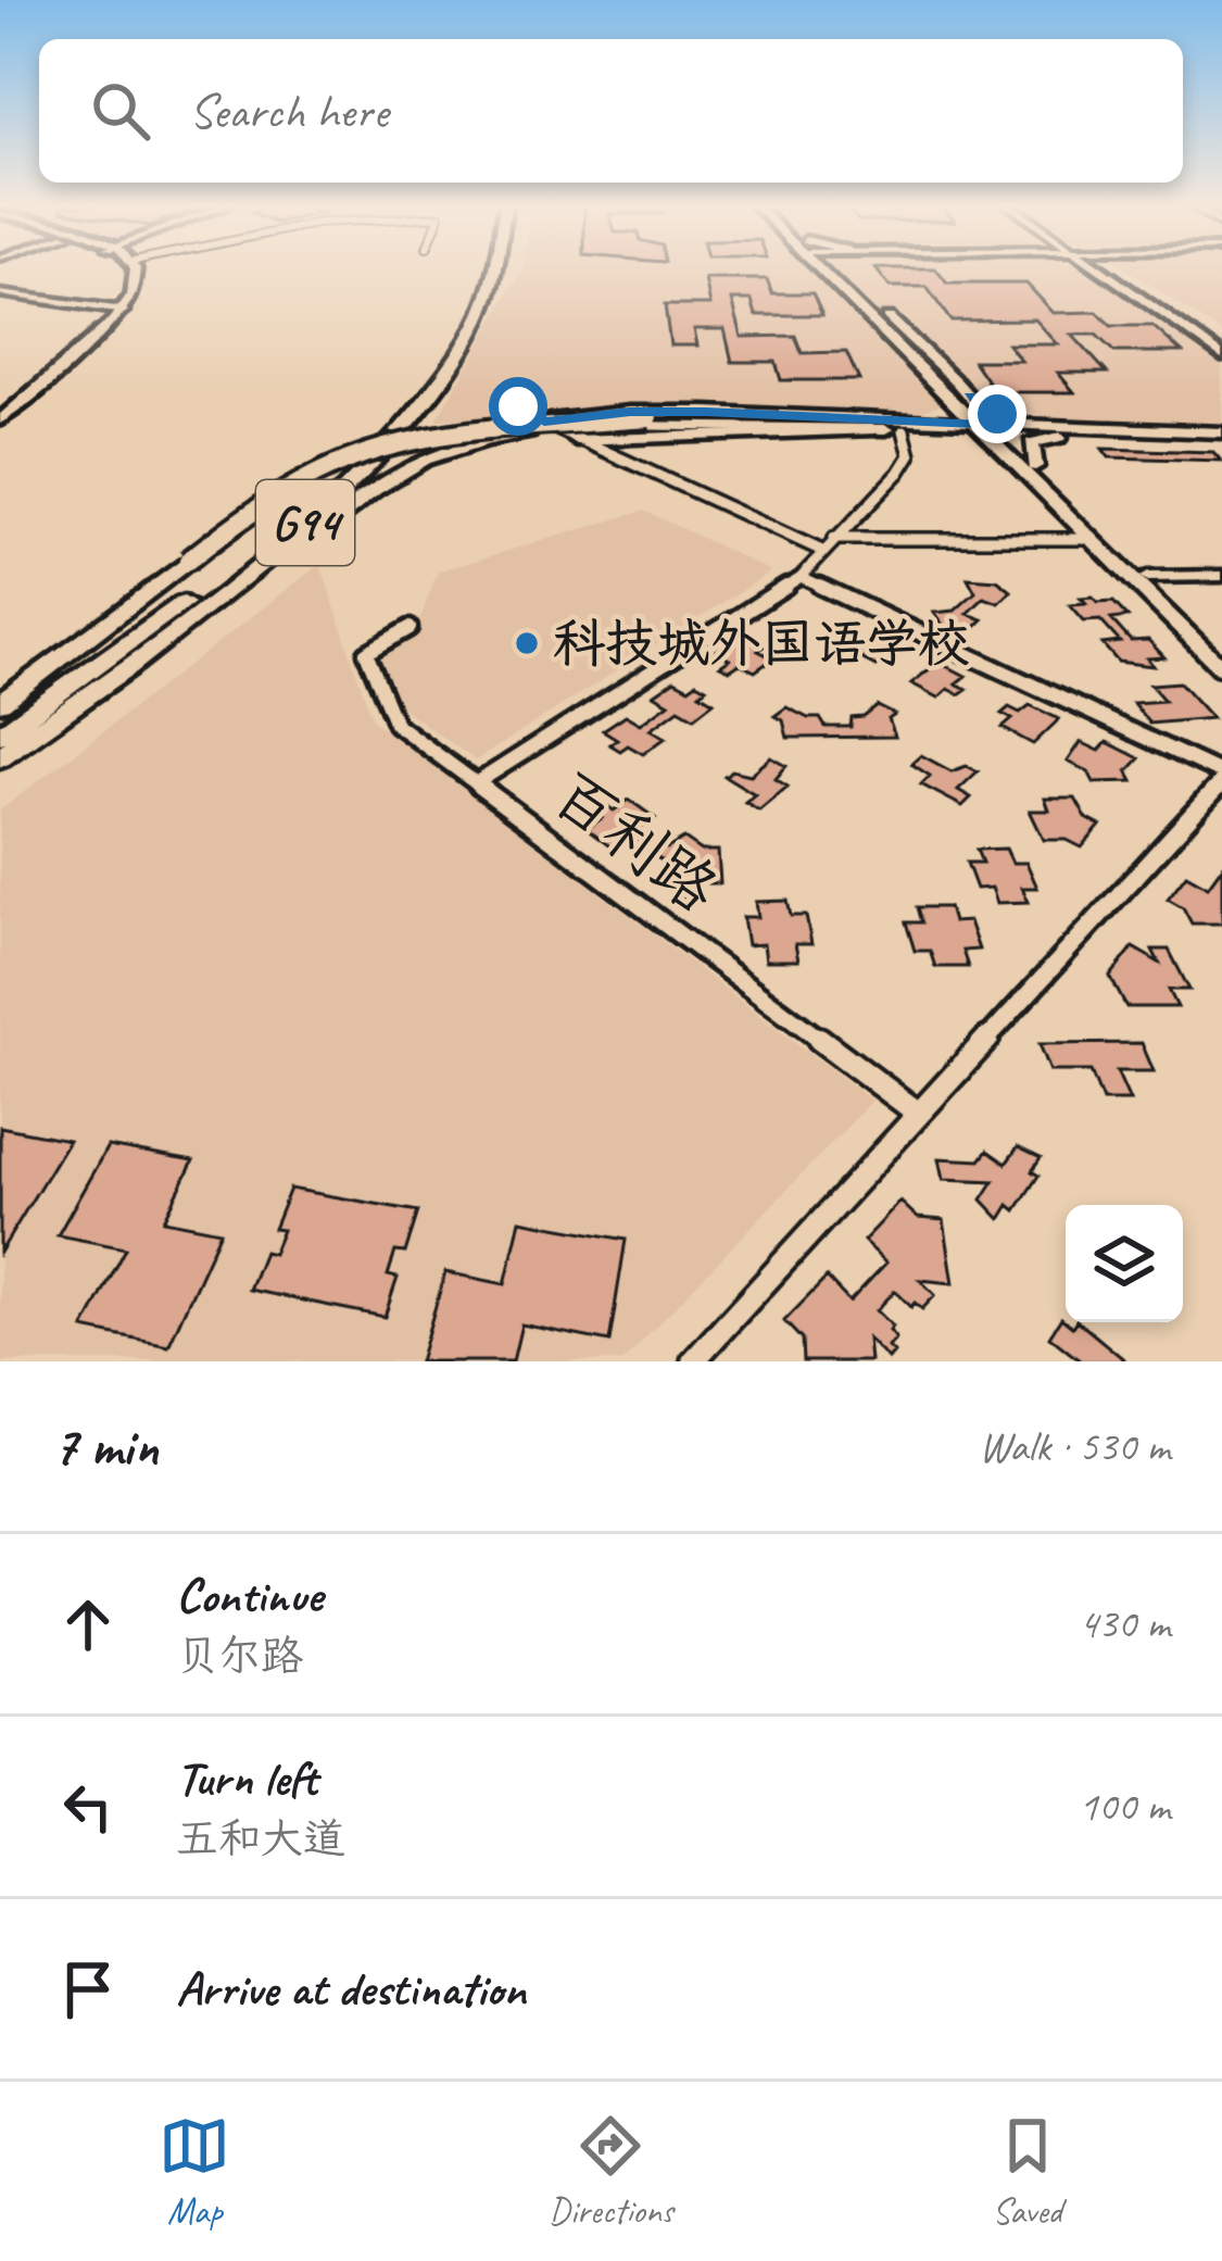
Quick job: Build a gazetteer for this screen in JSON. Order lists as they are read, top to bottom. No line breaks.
{"streets":{"highway":["G94"],"street":["百利路"]},"places":["科技城外国语学校"],"page":{"search":"Search here","heading":["7 min","Walk · 530 m"],"list":[["Continue","贝尔路","430 m"],["Turn left","五和大道","100 m"],"Arrive at destination"],"nav":["Map","Directions","Saved"]}}
